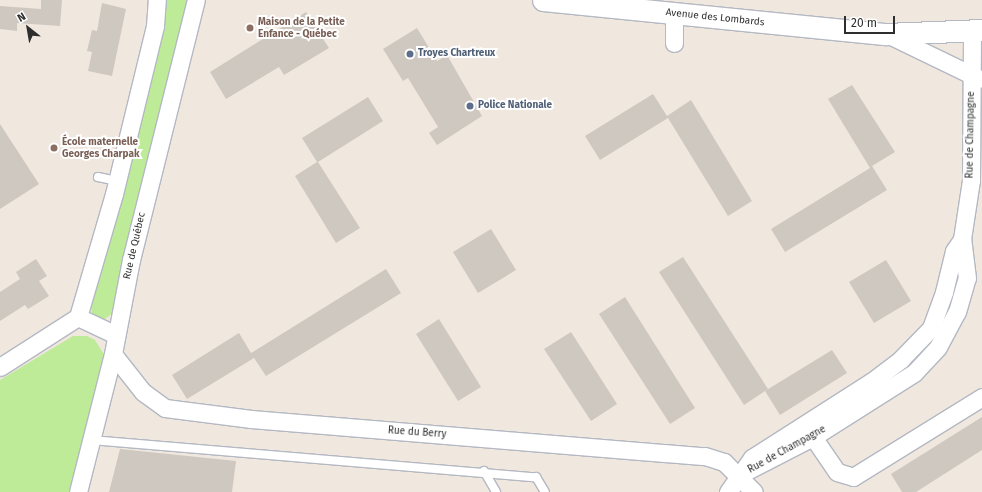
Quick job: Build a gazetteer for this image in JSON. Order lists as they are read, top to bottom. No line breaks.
{"streets":{"street":["Avenue des Lombards","Rue de Champagne","Rue de Québec","Rue du Berry"]},"crossings":[["Avenue des Lombards","Rue de Champagne"],["Rue de Champagne","Rue du Berry"],["Rue de Québec","Rue du Berry"]],"places":["Maison de la Petite Enfance - Québec","Troyes Chartreux","Police Nationale","École maternelle Georges Charpak"],"scale_bar":"20 m","north":"top left"}
